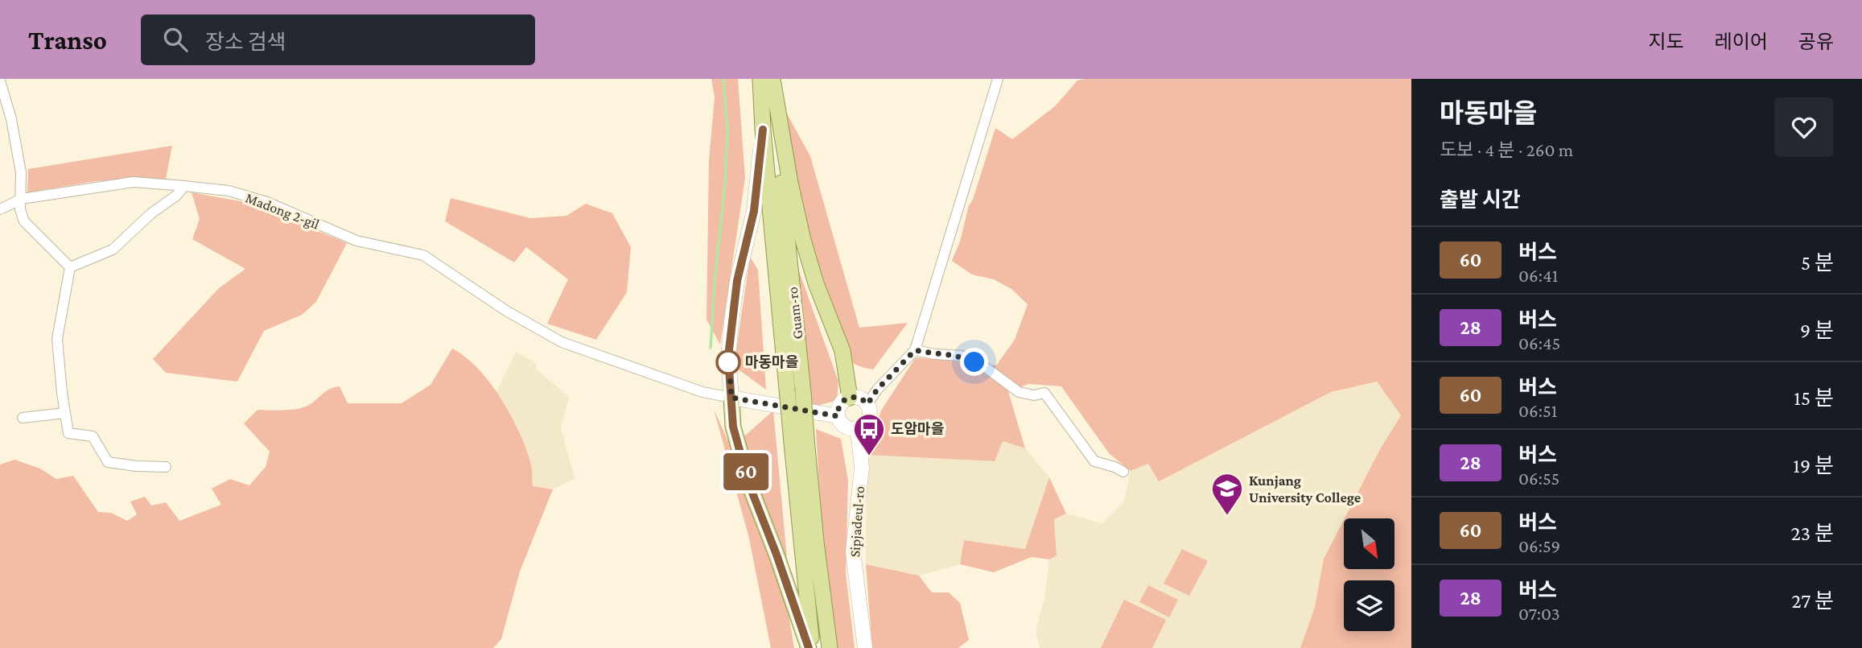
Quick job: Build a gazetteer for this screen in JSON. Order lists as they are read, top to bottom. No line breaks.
{"streets":{"main road":["Guam-ro"],"street":["Madong 2-gil","Sipjadeul-ro"]},"places":{"other":["마동마을"],"bus stop":["도암마을"],"school or university":["Kunjang University College"]},"lines":["bus line 60"],"north":"bottom right","page":{"header":"Transo","search":"장소 검색","nav":["지도","레이어","공유"],"on_map":"60","heading":[["마동마을","도보 · 4 분 · 260 m"],"출발 시간"],"list":[{"mark":"60","name":"버스","note":"06:41","value":"5 분"},{"mark":"28","name":"버스","note":"06:45","value":"9 분"},{"mark":"60","name":"버스","note":"06:51","value":"15 분"},{"mark":"28","name":"버스","note":"06:55","value":"19 분"},{"mark":"60","name":"버스","note":"06:59","value":"23 분"},{"mark":"28","name":"버스","note":"07:03","value":"27 분"}]}}
